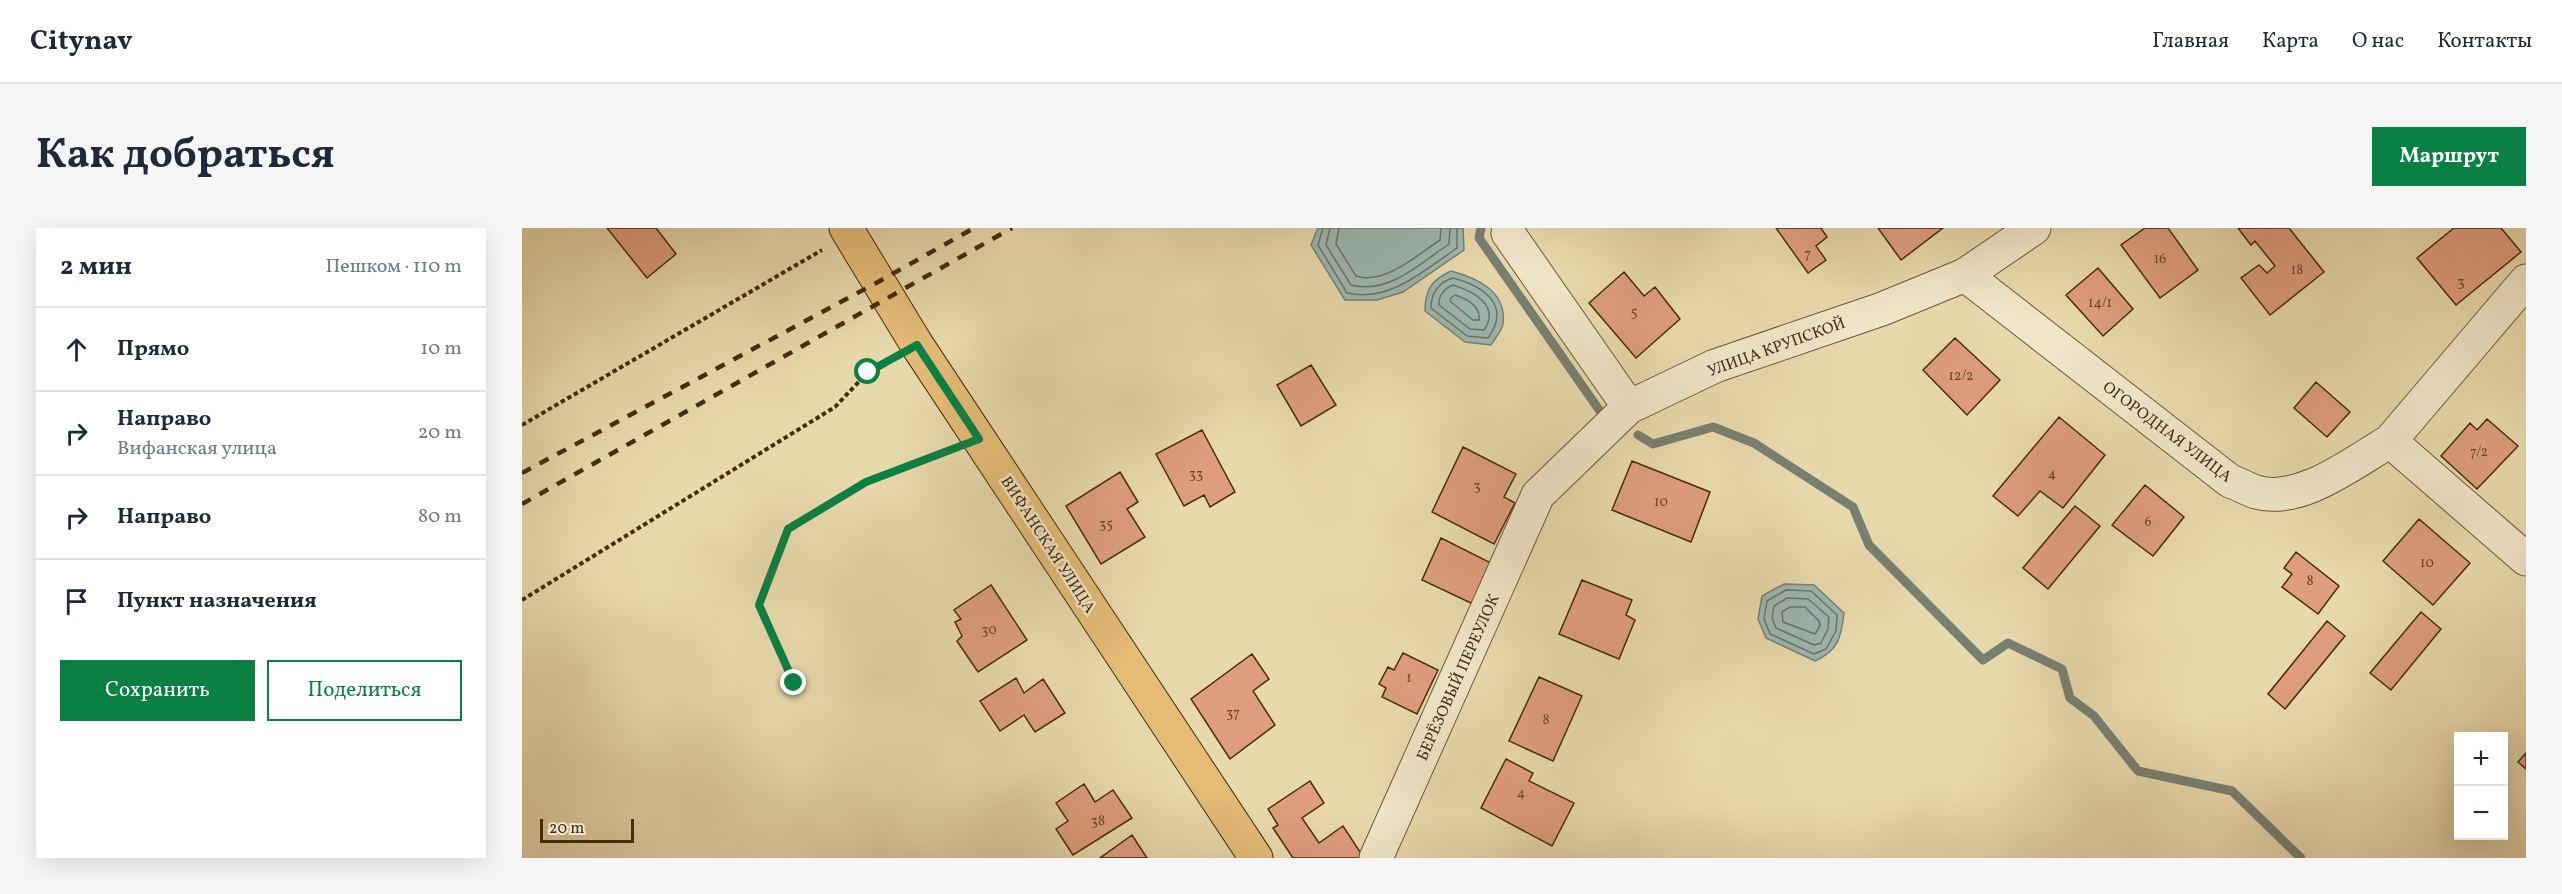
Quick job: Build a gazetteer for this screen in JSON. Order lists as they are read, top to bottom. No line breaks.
{"streets":{"main road":["ВИФАНСКАЯ УЛИЦА"],"street":["УЛИЦА КРУПСКОЙ","ОГОРОДНАЯ УЛИЦА","БЕРЁЗОВЫЙ ПЕРЕУЛОК"]},"crossings":[["УЛИЦА КРУПСКОЙ","ОГОРОДНАЯ УЛИЦА"],["УЛИЦА КРУПСКОЙ","БЕРЁЗОВЫЙ ПЕРЕУЛОК"]],"house_numbers":["7","16","18","3","14/1","5","12/2","7/2","33","4","3","10","6","35","10","8","30","1","37","8","4","38"],"scale_bar":"20 m","page":{"header":"Citynav","nav":["Главная","Карта","О нас","Контакты"],"title":"Как добраться","buttons":["Маршрут",["Сохранить","Поделиться"]],"heading":["2 мин","Пешком · 110 m"],"list":[["Прямо","10 m"],["Направо","Вифанская улица","20 m"],["Направо","80 m"],"Пункт назначения"],"map_buttons":["+","−"],"scale":"20 m"}}
